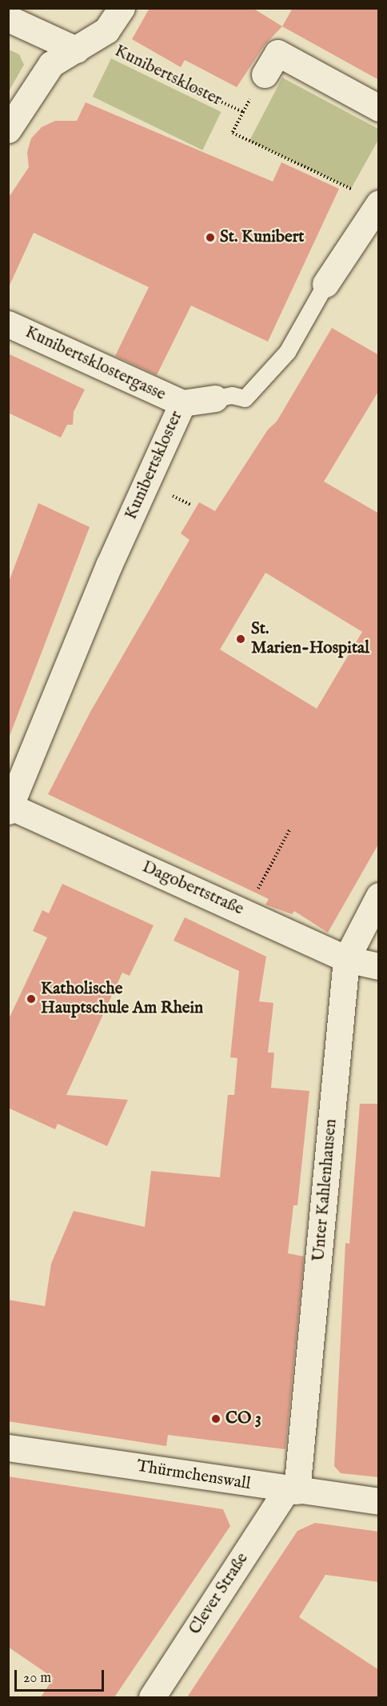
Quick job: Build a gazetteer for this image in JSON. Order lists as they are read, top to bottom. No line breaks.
{"streets":{"street":["Kunibertskloster","Kunibertsklostergasse","Dagobertstraße","Unter Kahlenhausen","Thürmchenswall","Clever Straße"]},"crossings":[["Kunibertskloster","Kunibertsklostergasse"],["Kunibertskloster","Dagobertstraße"],["Dagobertstraße","Unter Kahlenhausen"],["Unter Kahlenhausen","Thürmchenswall"],["Unter Kahlenhausen","Clever Straße"],["Thürmchenswall","Clever Straße"]],"places":["St. Kunibert","St. Marien-Hospital","Katholische Hauptschule Am Rhein","CO 3"],"scale_bar":"20 m"}
